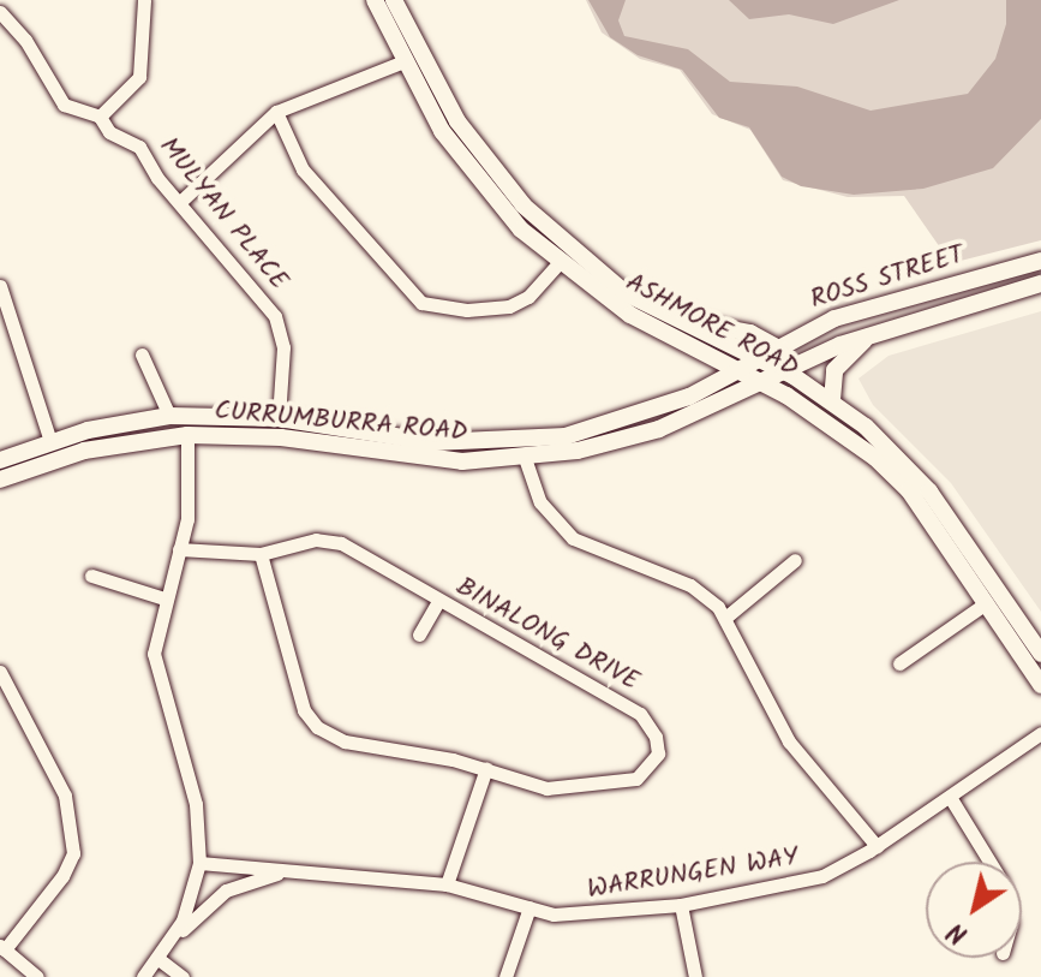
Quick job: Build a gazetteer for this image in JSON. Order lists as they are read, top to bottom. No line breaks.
{"streets":{"main road":["ROSS STREET","ASHMORE ROAD","CURRUMBURRA ROAD"],"street":["MULYAN PLACE","BINALONG DRIVE","WARRUNGEN WAY"]},"crossings":[["MULYAN PLACE","CURRUMBURRA ROAD"],["ROSS STREET","ASHMORE ROAD"],["ROSS STREET","CURRUMBURRA ROAD"],["ASHMORE ROAD","CURRUMBURRA ROAD"]],"north":"bottom left"}
